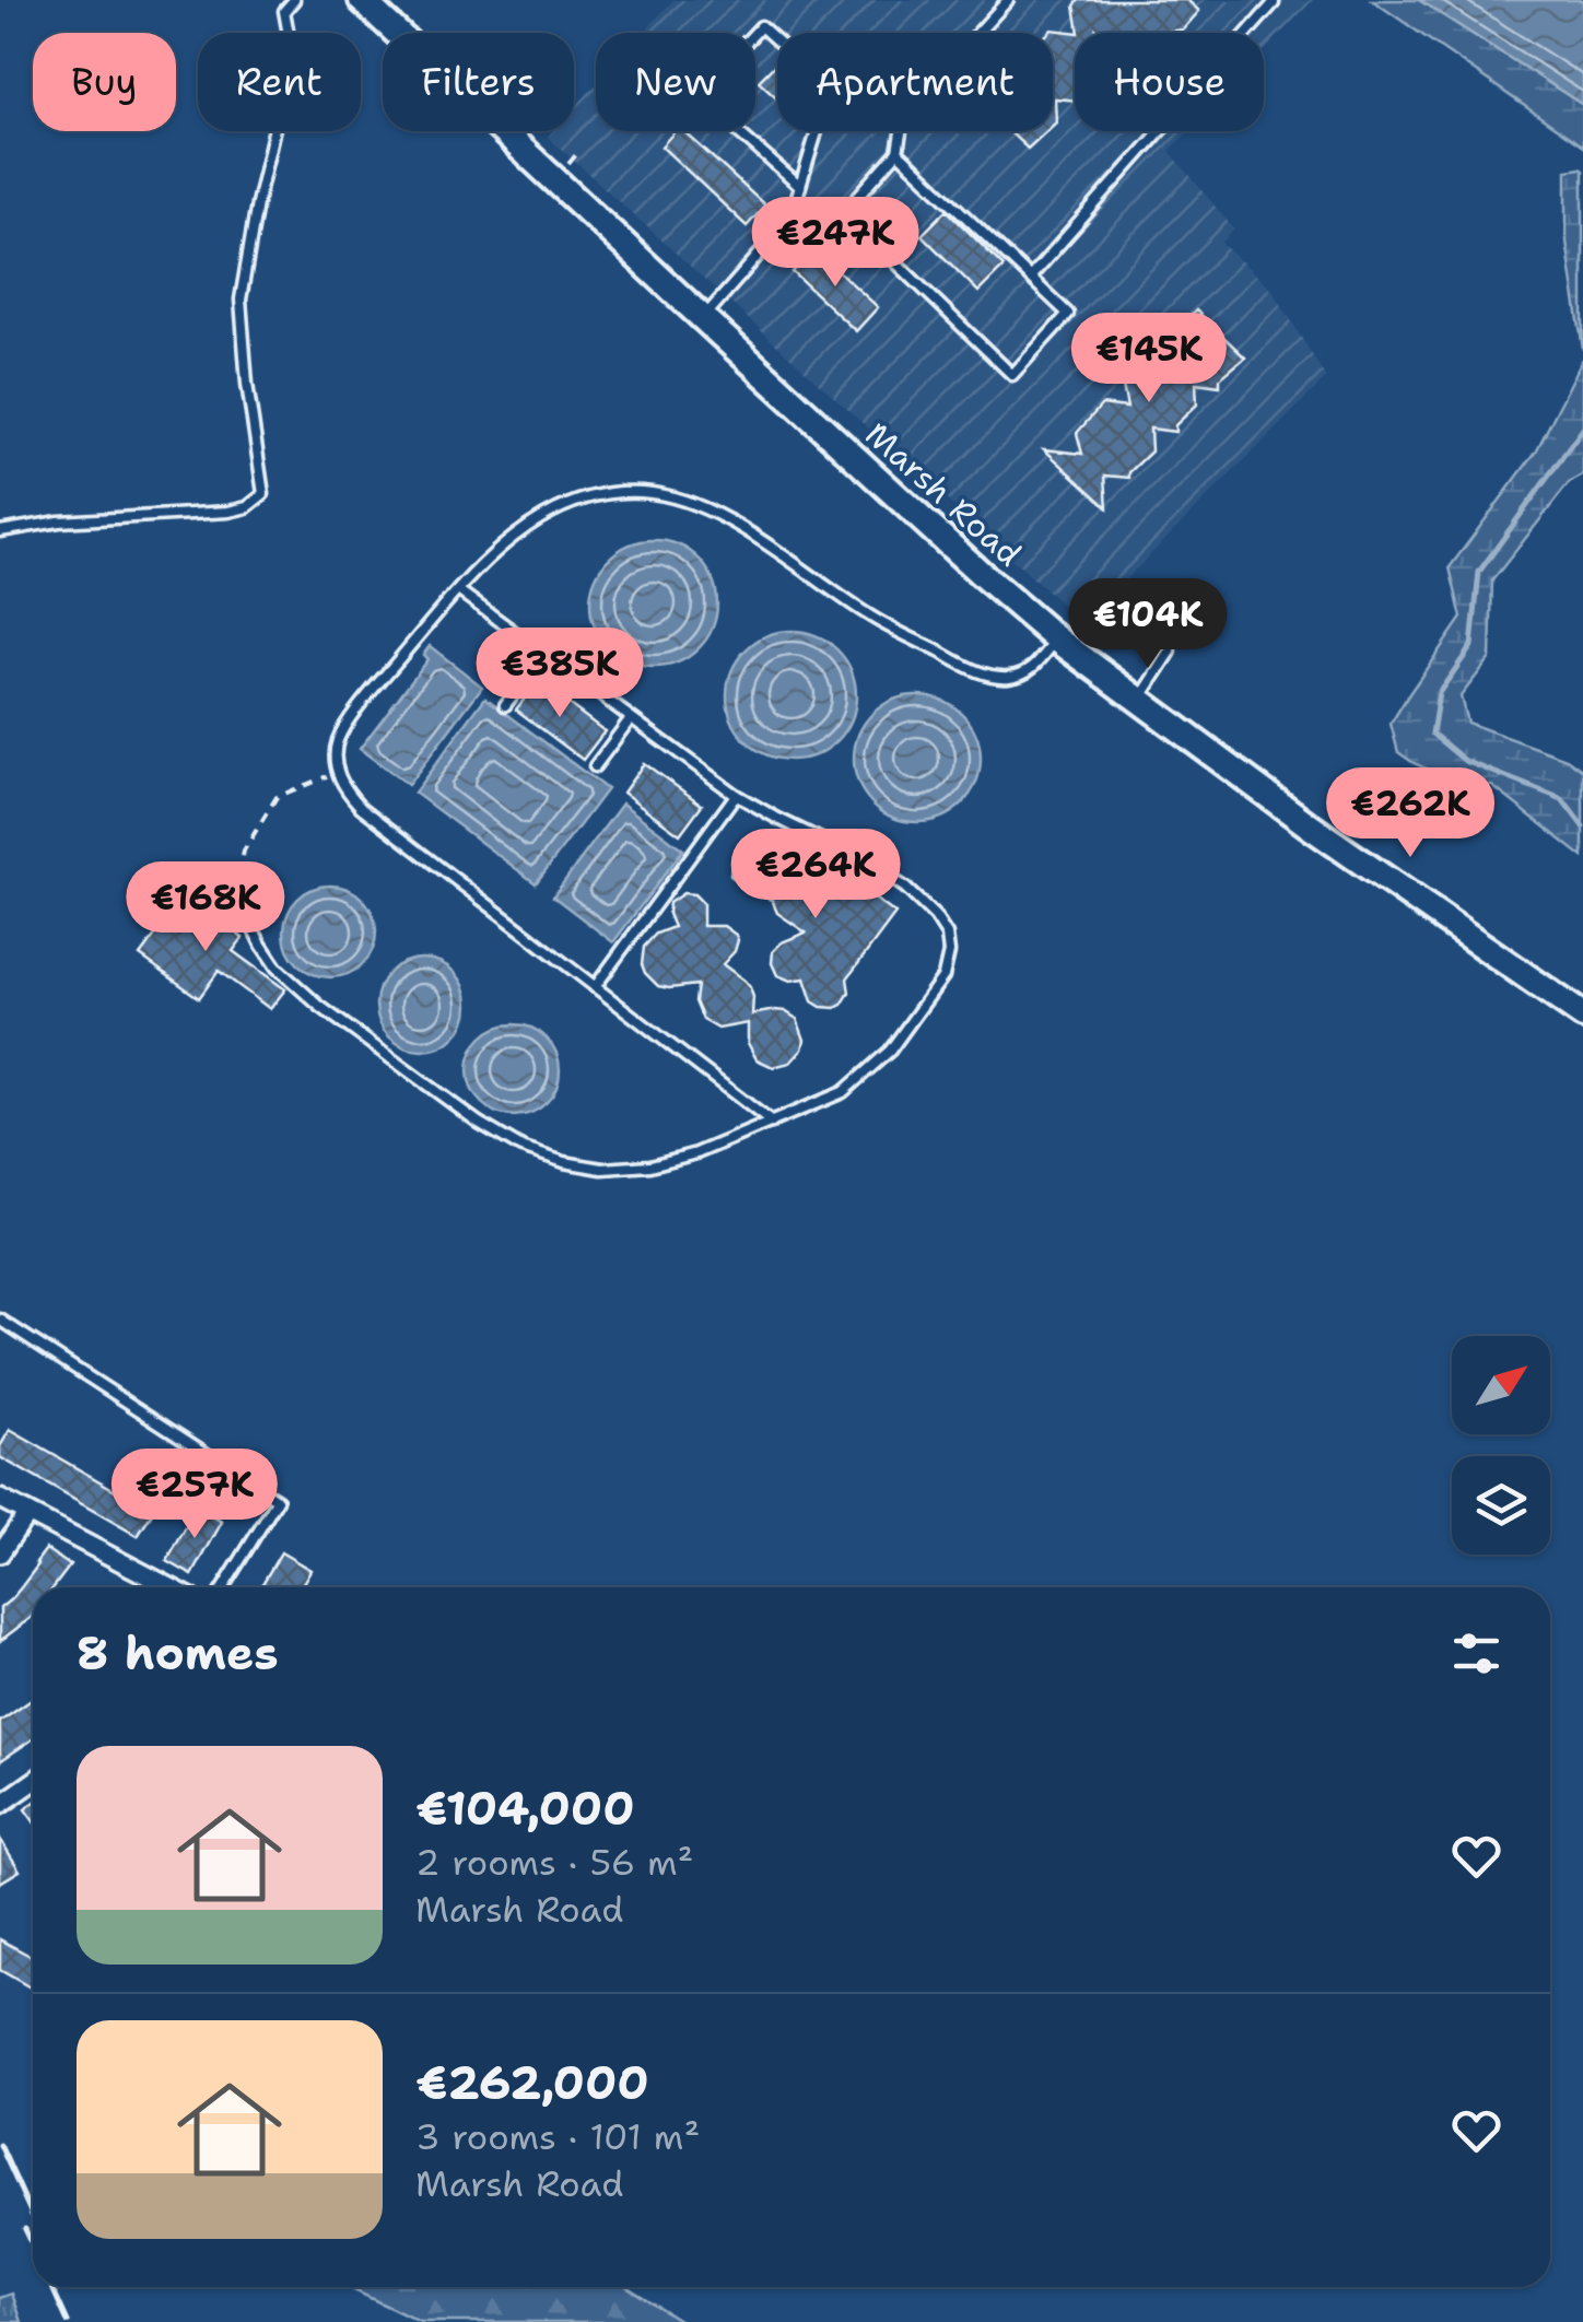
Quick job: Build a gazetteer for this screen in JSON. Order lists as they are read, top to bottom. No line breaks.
{"streets":{"main road":["Marsh Road"]},"north":"top right","page":{"chip":["Buy","Rent","Filters","New","Apartment","House"],"price":["€247K","€145K","€104K","€385K","€262K","€264K","€168K","€257K"],"heading":"8 homes","list":[{"name":"€104,000","note":"2 rooms · 56 m² · Marsh Road"},{"name":"€262,000","note":"3 rooms · 101 m² · Marsh Road"}]}}
